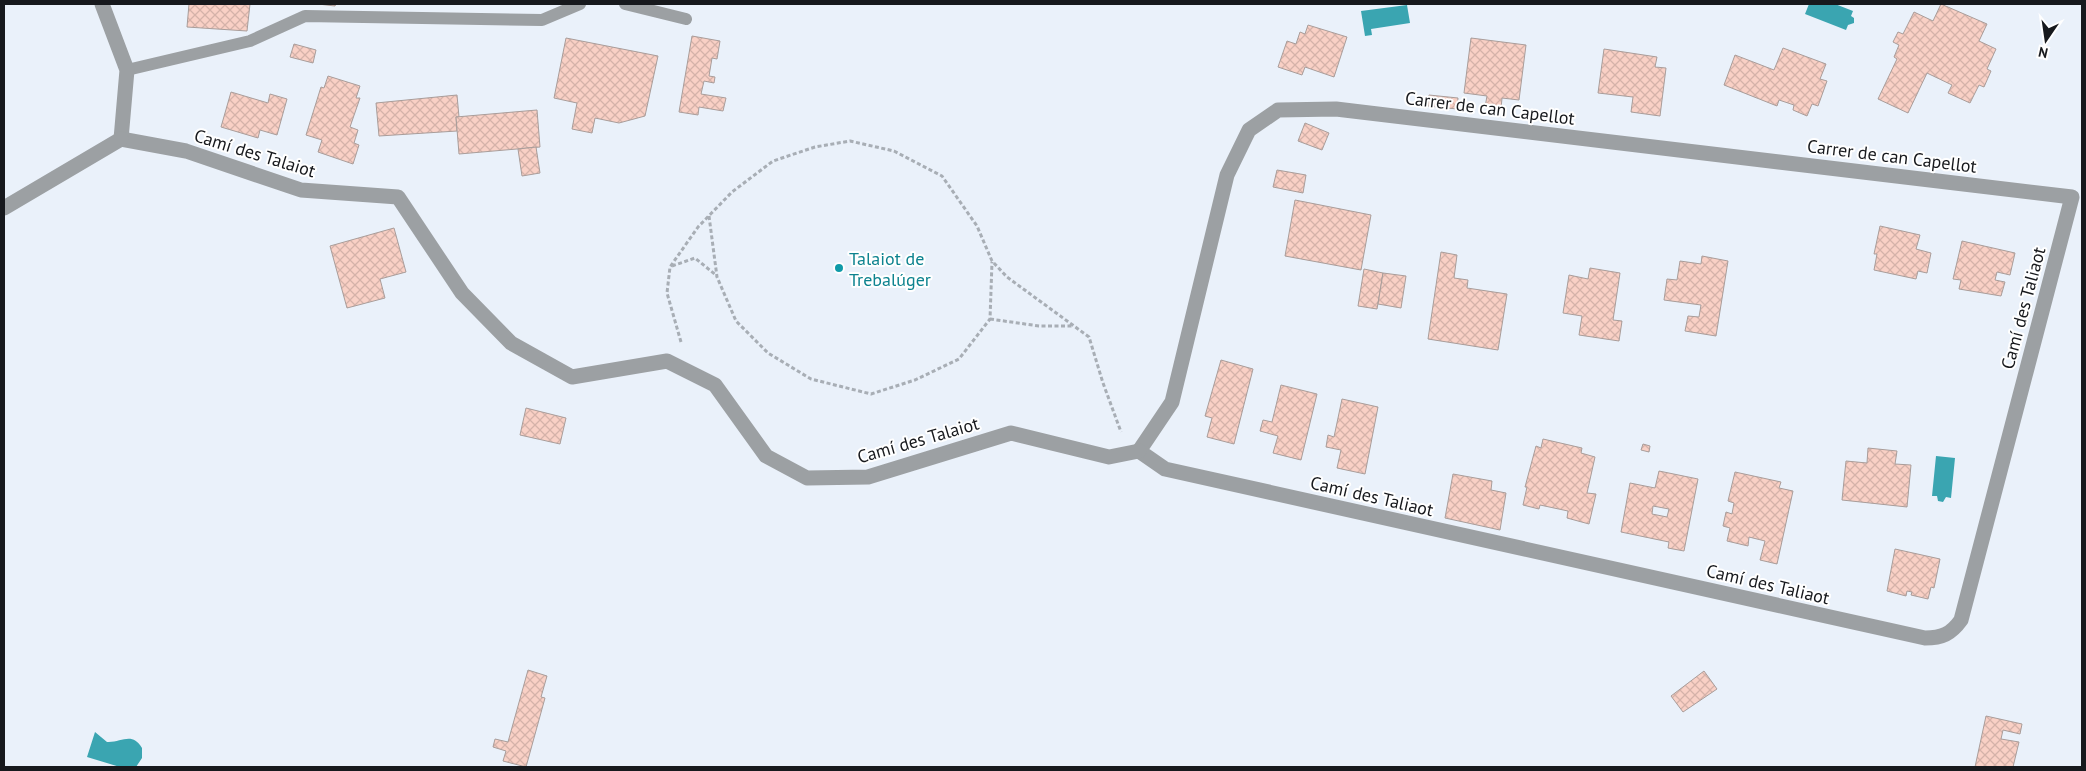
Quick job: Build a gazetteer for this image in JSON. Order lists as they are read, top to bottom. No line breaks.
{"streets":{"street":["Carrer de can Capellot","Camí des Talaiot","Camí des Taliaot"]},"crossings":[["Carrer de can Capellot","Camí des Talaiot"],["Carrer de can Capellot","Camí des Taliaot"],["Camí des Talaiot","Camí des Taliaot"]],"places":["Talaiot de Trebalúger"],"north":"bottom"}
